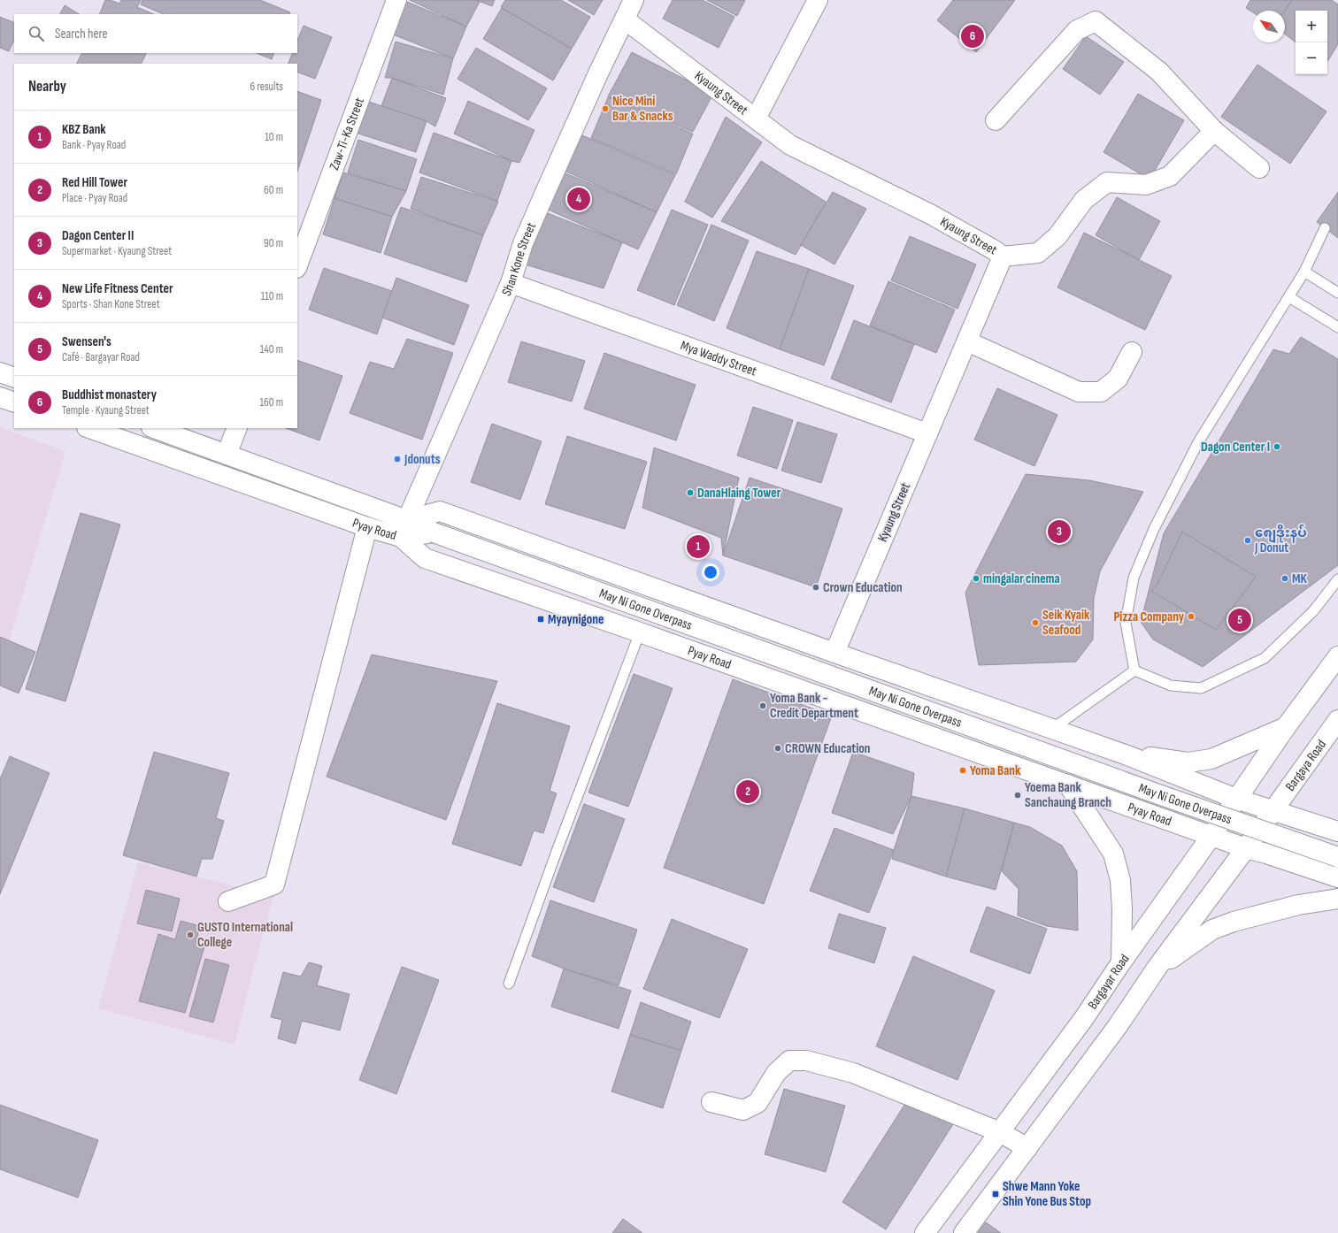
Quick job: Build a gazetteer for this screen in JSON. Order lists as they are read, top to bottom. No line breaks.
{"streets":{"main road":["Kyaung Street","Zaw-Ti-Ka Street","Shan Kone Street","Mya Waddy Street","Pyay Road","May Ni Gone Overpass","Bargaya Road","Bargayar Road"]},"crossings":[["Kyaung Street","Shan Kone Street"],["Kyaung Street","Mya Waddy Street"],["Kyaung Street","Pyay Road"],["Shan Kone Street","Mya Waddy Street"],["Shan Kone Street","Pyay Road"],["Shan Kone Street","May Ni Gone Overpass"],["Pyay Road","May Ni Gone Overpass"],["Pyay Road","Bargaya Road"],["Pyay Road","Bargayar Road"]],"places":{"other":["Nice Mini Bar & Snacks","Dagon Center I","Jdonuts","DanaHlaing Tower","၈ျေဒိုးနပ် J Donut","mingalar cinema","MK","Crown Education","Pizza Company","Seik Kyaik Seafood","Yoma Bank - Credit Department","CROWN Education","Yoma Bank","Yoema Bank Sanchaung Branch","GUSTO International College"],"transit":["Myaynigone","Shwe Mann Yoke Shin Yone Bus Stop"]},"north":"top left","page":{"map_buttons":["+","−"],"search":"Search here","pins":["6","4","3","1","5","2"],"heading":["Nearby","6 results"],"list":[{"mark":"1","name":"KBZ Bank","note":"Bank · Pyay Road","value":"10 m"},{"mark":"2","name":"Red Hill Tower","note":"Place · Pyay Road","value":"60 m"},{"mark":"3","name":"Dagon Center II","note":"Supermarket · Kyaung Street","value":"90 m"},{"mark":"4","name":"New Life Fitness Center","note":"Sports · Shan Kone Street","value":"110 m"},{"mark":"5","name":"Swensen's","note":"Café · Bargayar Road","value":"140 m"},{"mark":"6","name":"Buddhist monastery","note":"Temple · Kyaung Street","value":"160 m"}]}}
